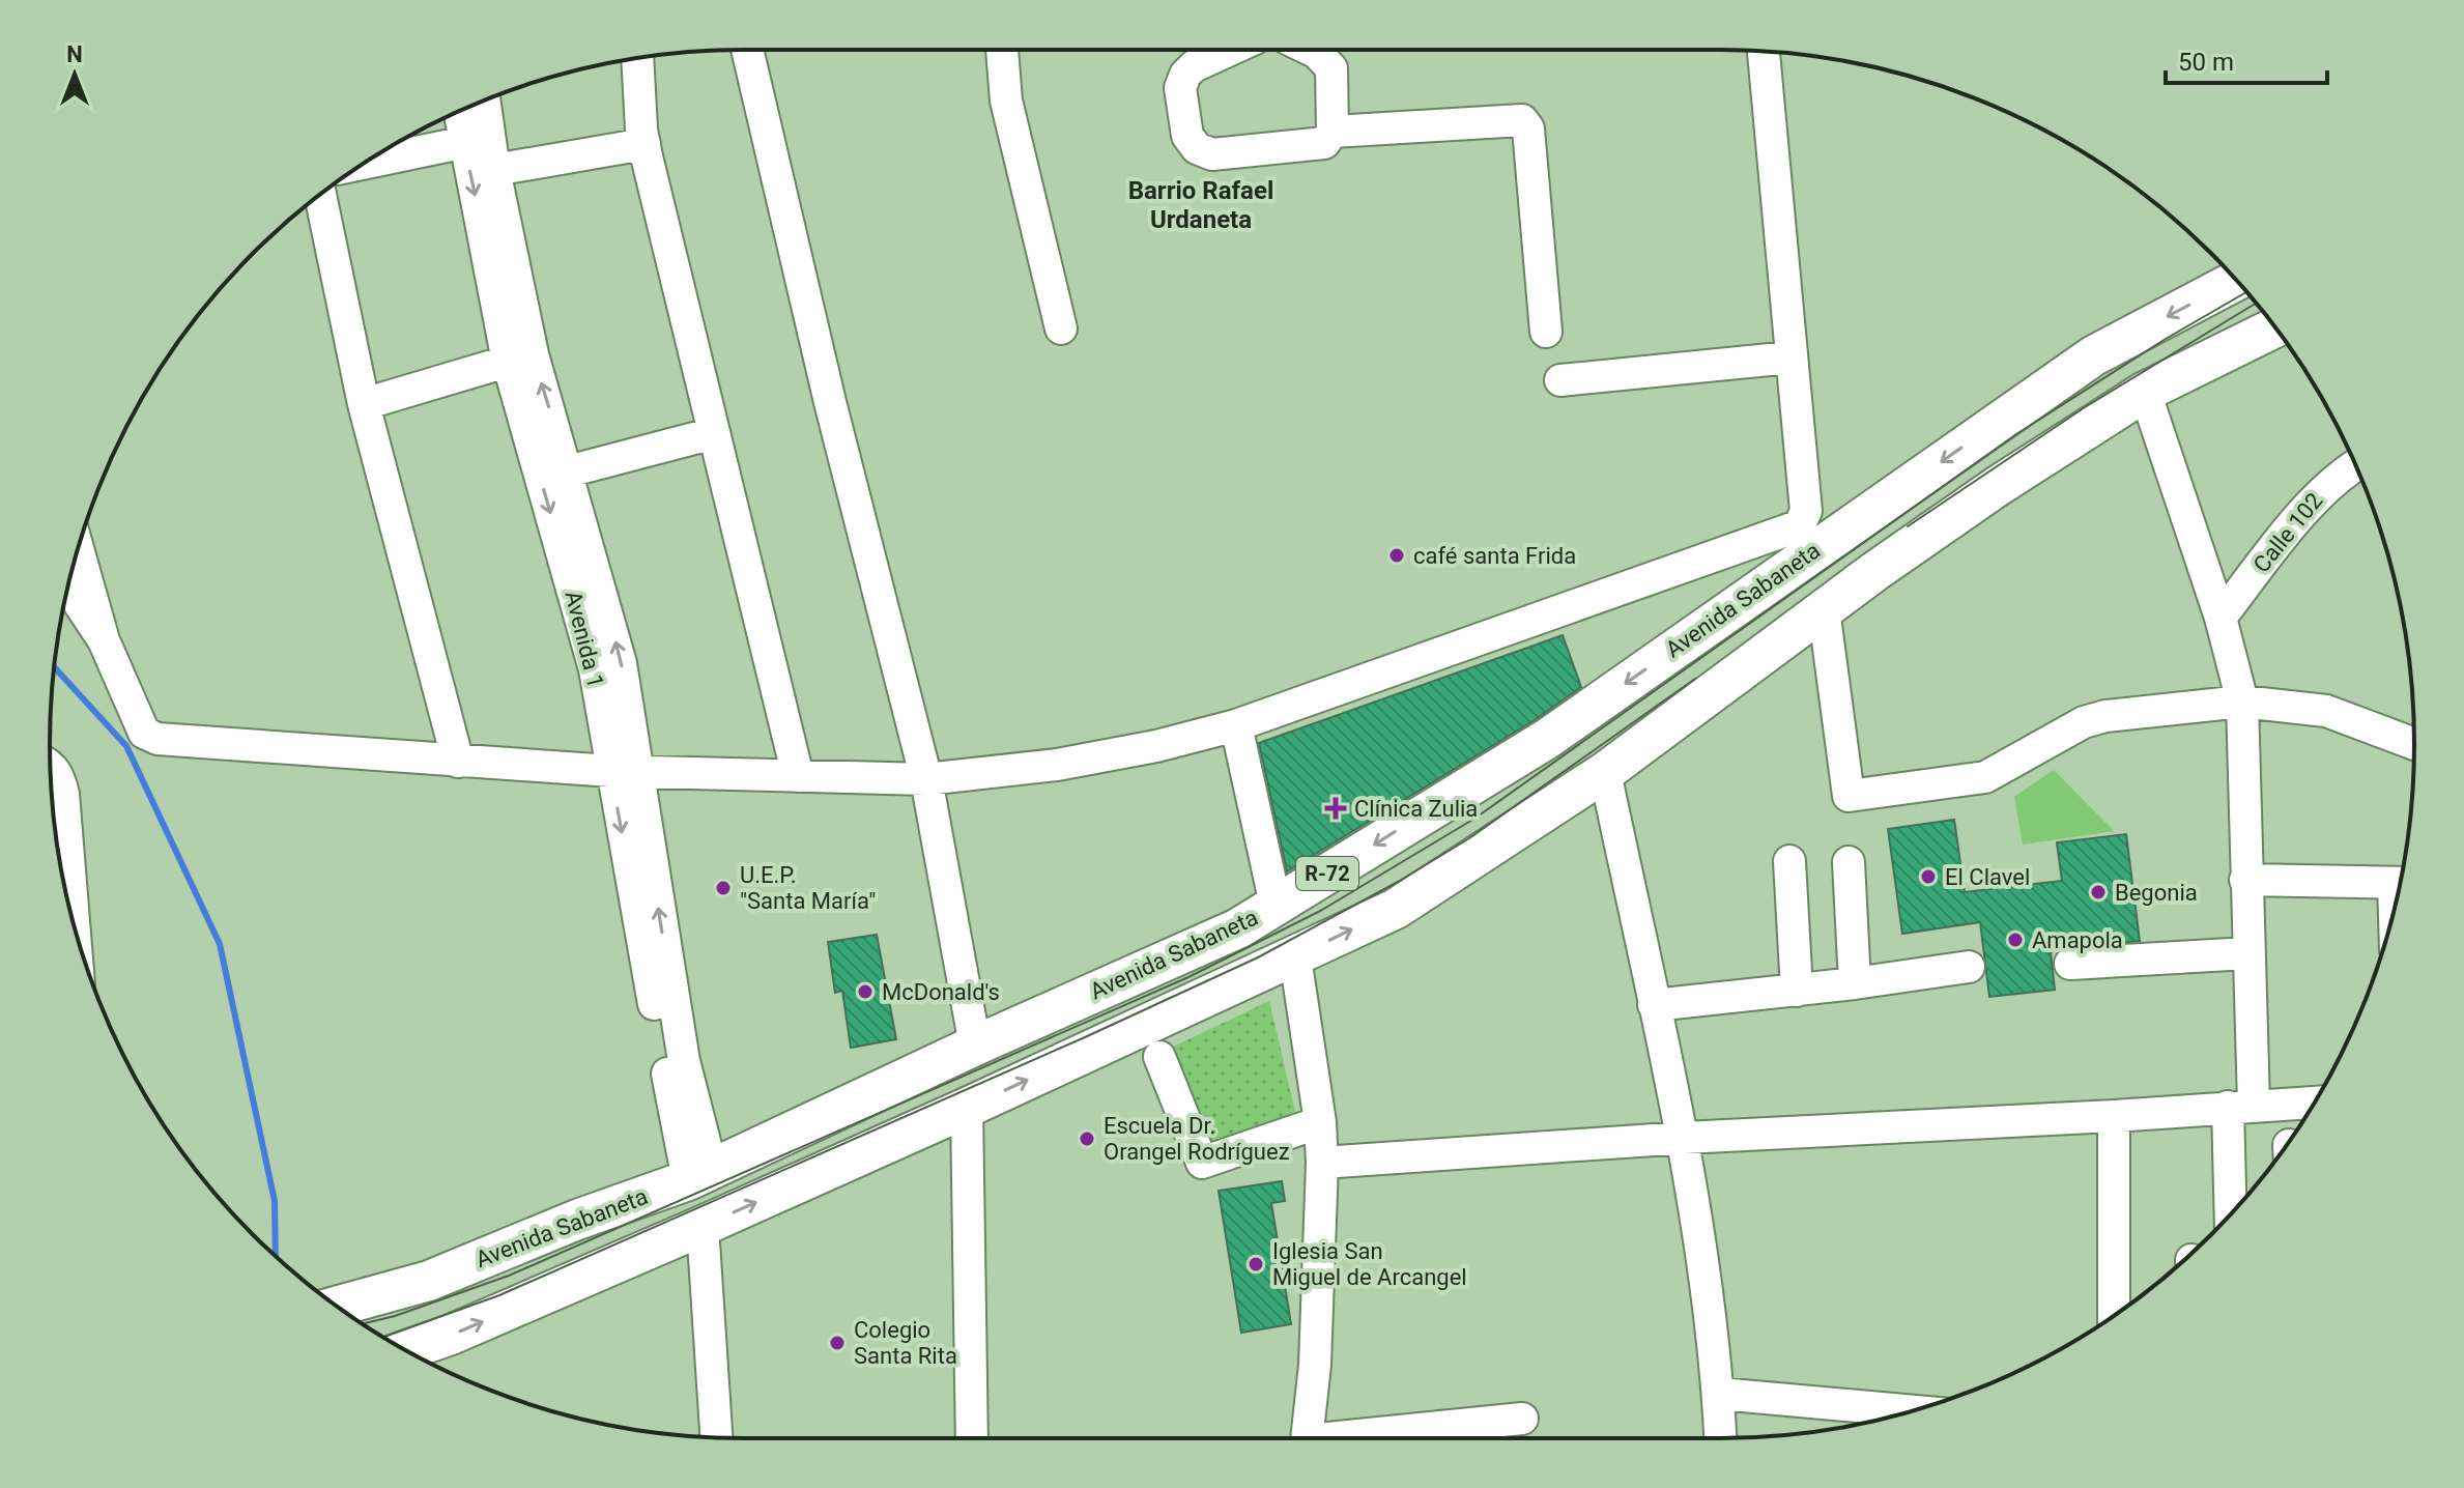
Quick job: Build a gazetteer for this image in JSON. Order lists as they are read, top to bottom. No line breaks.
{"streets":{"main road":["Avenida Sabaneta","R-72"],"street":["Calle 102","Avenida 1"]},"crossings":[["Avenida Sabaneta","Avenida 1"]],"districts":["Barrio Rafael Urdaneta"],"places":{"other":["café santa Frida","El Clavel","U.E.P. \"Santa María\"","Begonia","Amapola","McDonald's","Escuela Dr. Orangel Rodríguez","Iglesia San Miguel de Arcangel","Colegio Santa Rita"],"health":["Clínica Zulia"]},"scale_bar":"50 m","north":"top"}
